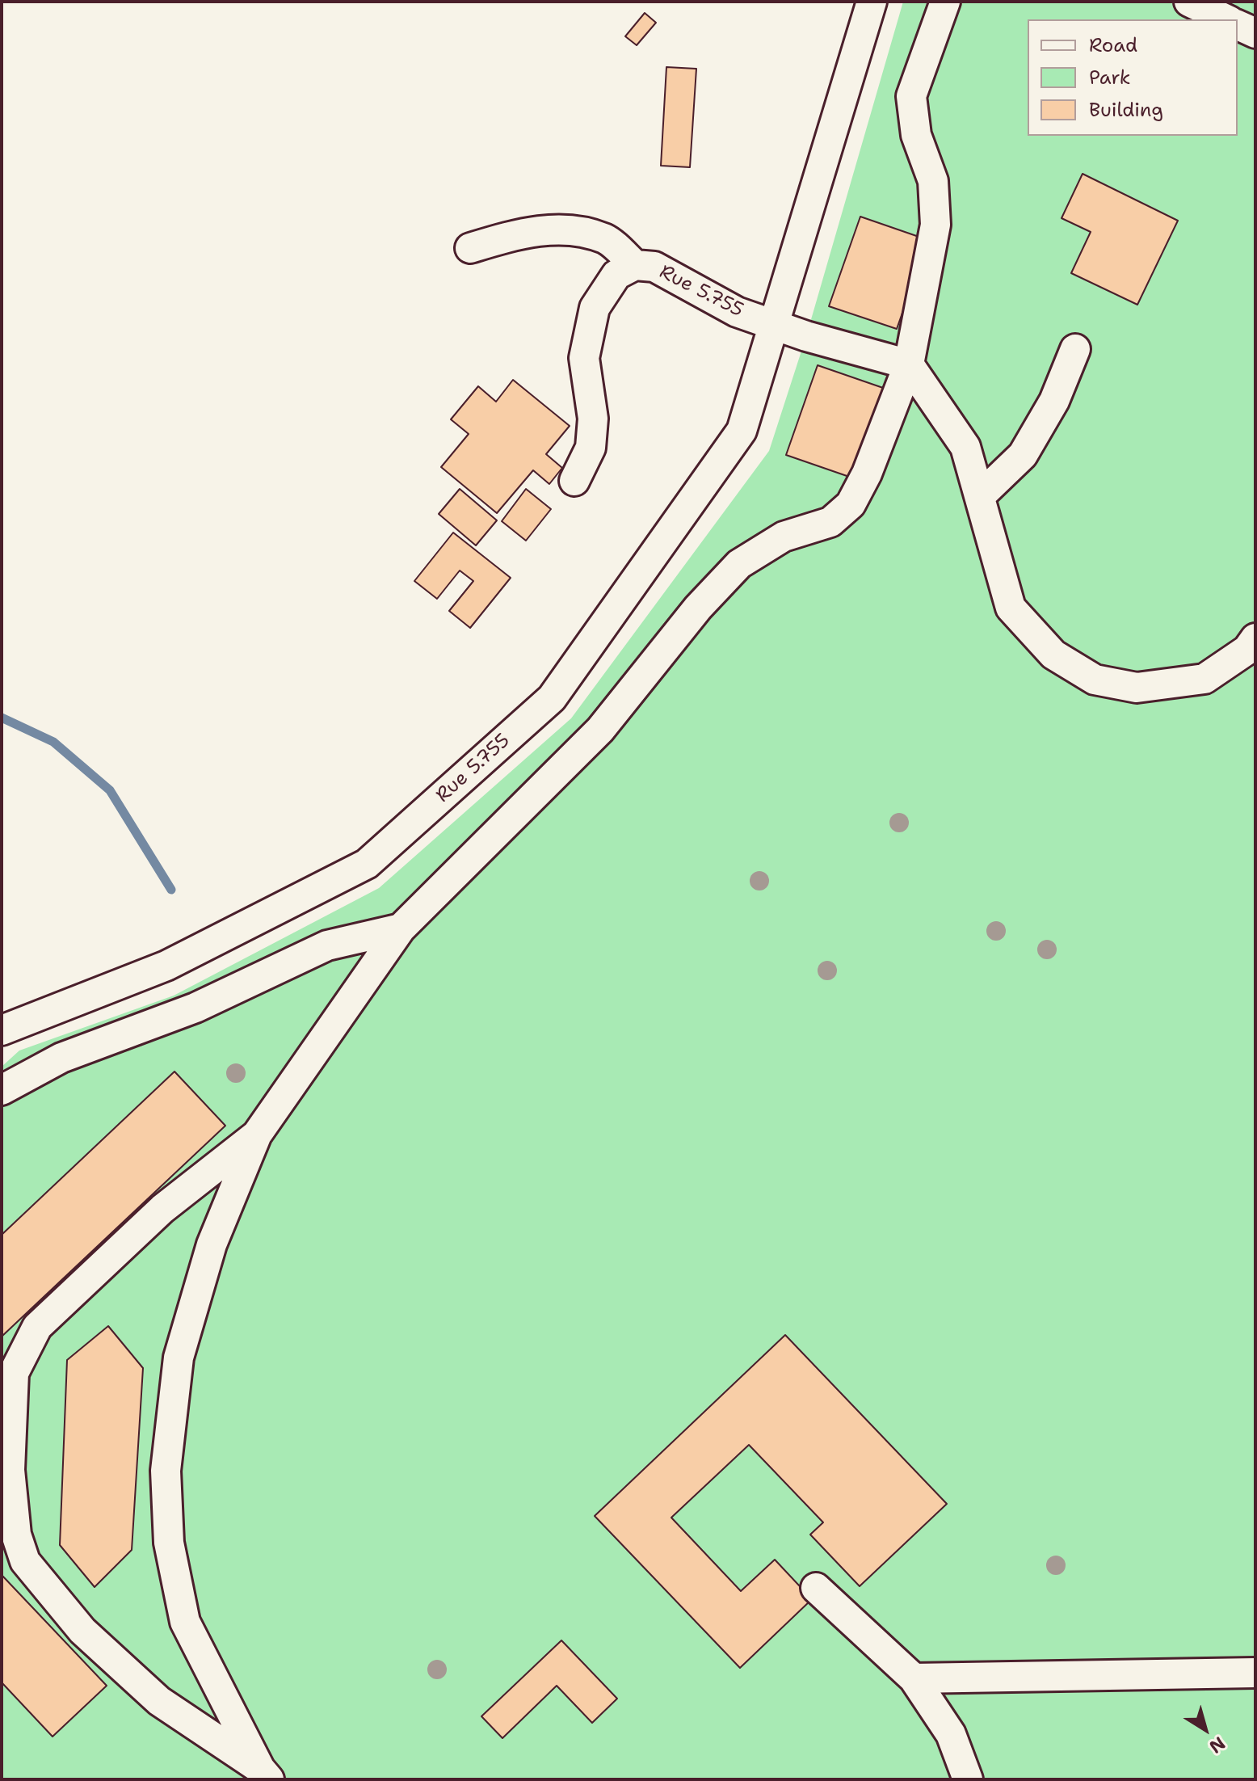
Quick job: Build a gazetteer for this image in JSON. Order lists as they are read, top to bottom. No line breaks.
{"streets":{"lane":["Rue 5.755"]},"legend":["Road","Park","Building"],"north":"bottom right"}
